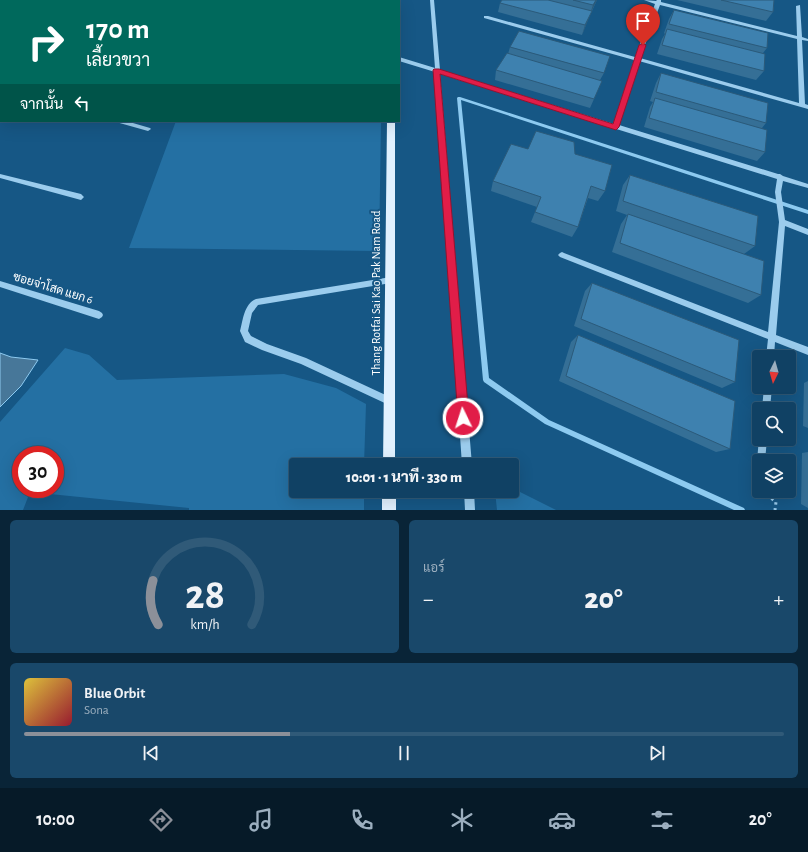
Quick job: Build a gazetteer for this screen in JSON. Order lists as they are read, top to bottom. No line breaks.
{"streets":{"main road":["Thang Rotfai Sai Kao Pak Nam Road"],"street":["ซอยจ่าโสด แยก 6"]},"north":"bottom","page":{"turn":["170 m","เลี้ยวขวา"],"then":"จากนั้น","limit":"30","trip":"10:01 · 1 นาที · 330 m","tile":"แอร์","heat":["−","20°","+"],"song":["Blue Orbit","Sona"],"tabs":["10:00","20°"],"gauge":["28","km/h"]}}
